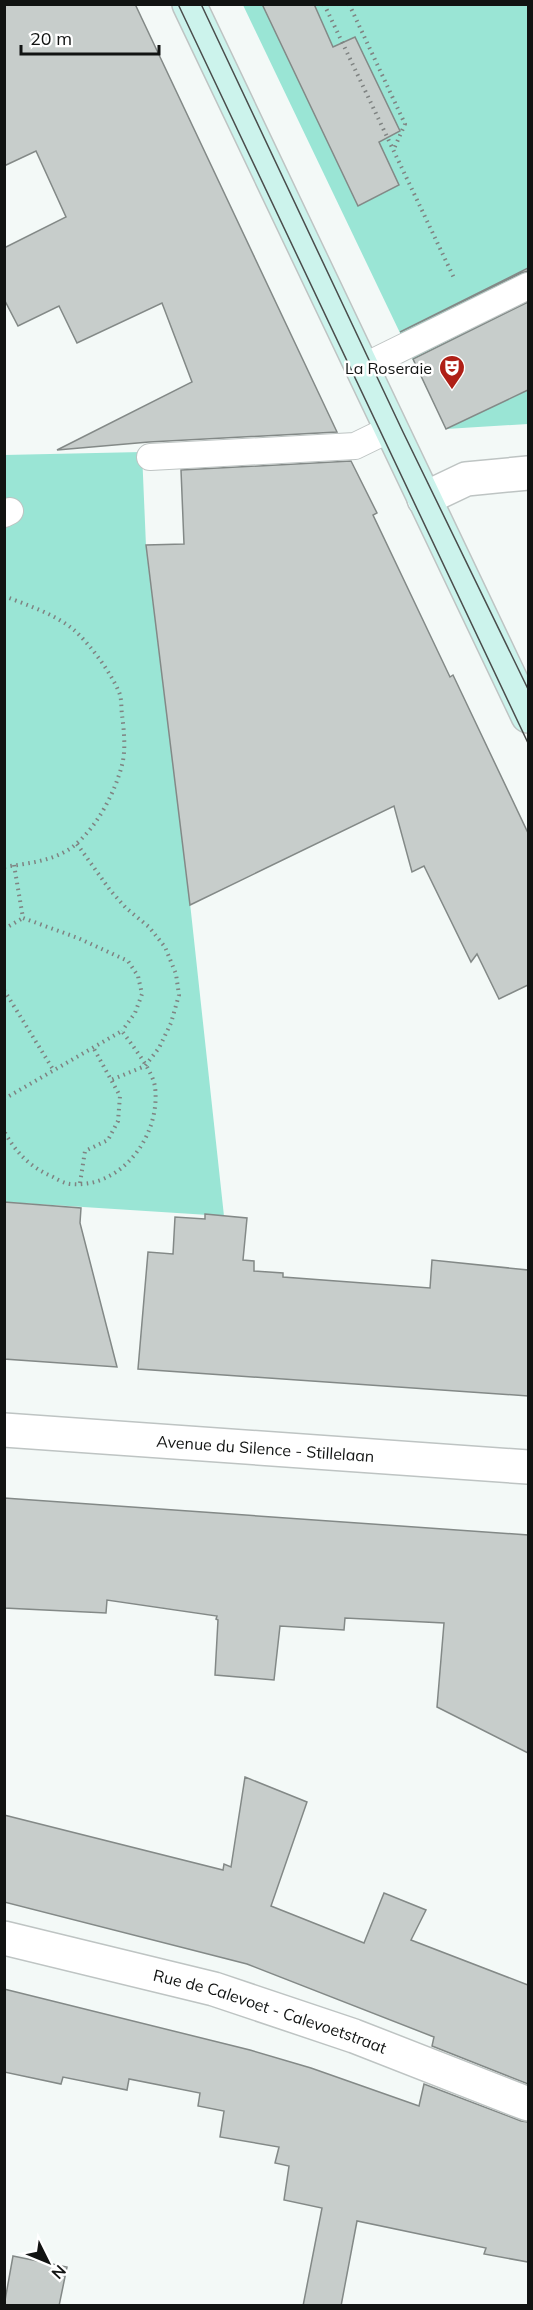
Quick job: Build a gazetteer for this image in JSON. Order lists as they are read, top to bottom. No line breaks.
{"streets":{"street":["Avenue du Silence - Stillelaan","Rue de Calevoet - Calevoetstraat"]},"places":{"theatre":["La Roseraie"]},"scale_bar":"20 m","north":"bottom right"}
